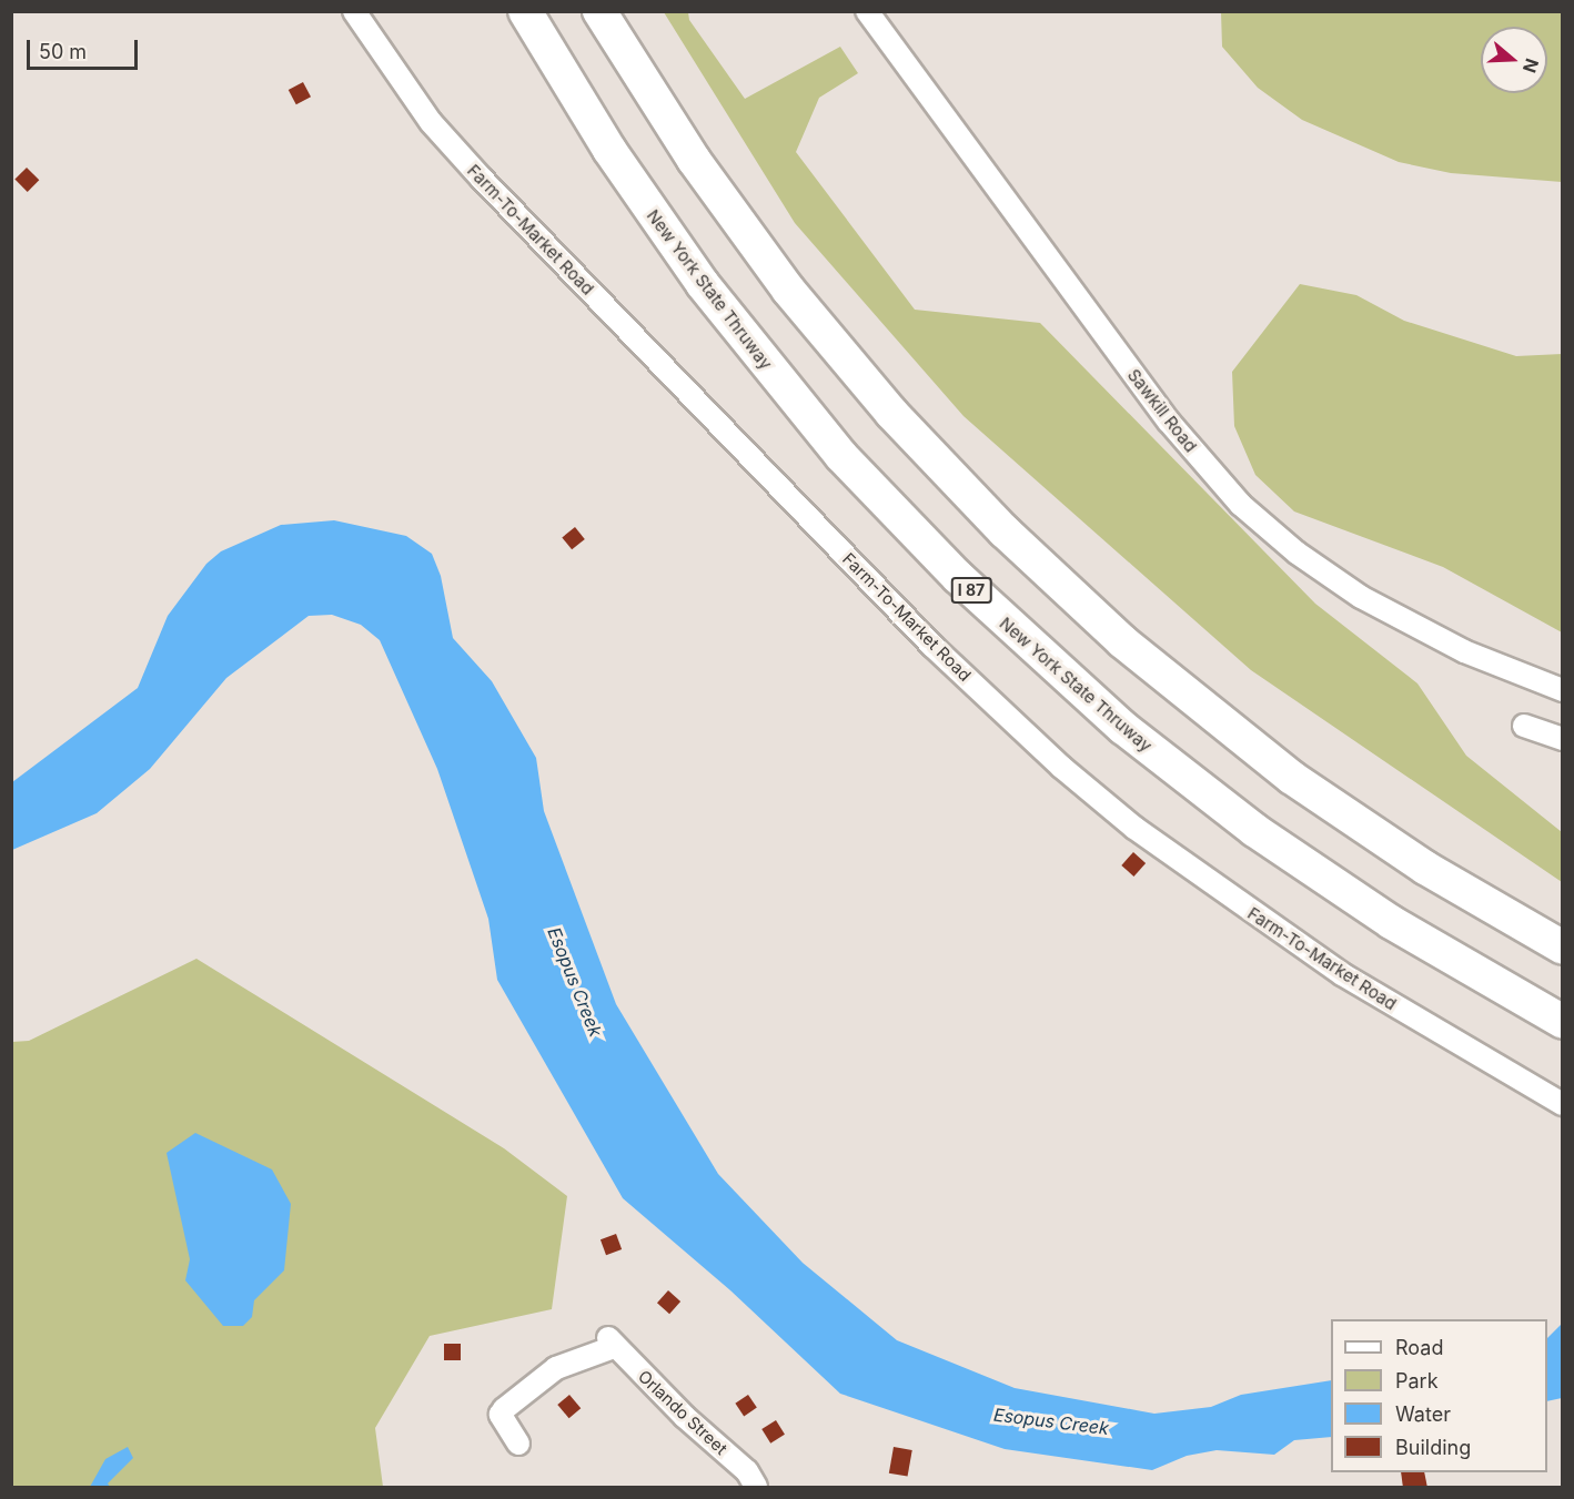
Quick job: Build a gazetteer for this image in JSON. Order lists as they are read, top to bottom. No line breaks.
{"streets":{"highway":["New York State Thruway","I 87"],"street":["Farm-To-Market Road","Sawkill Road","Orlando Street"]},"water":["Esopus Creek"],"legend":["Road","Park","Water","Building"],"scale_bar":"50 m","north":"right"}
